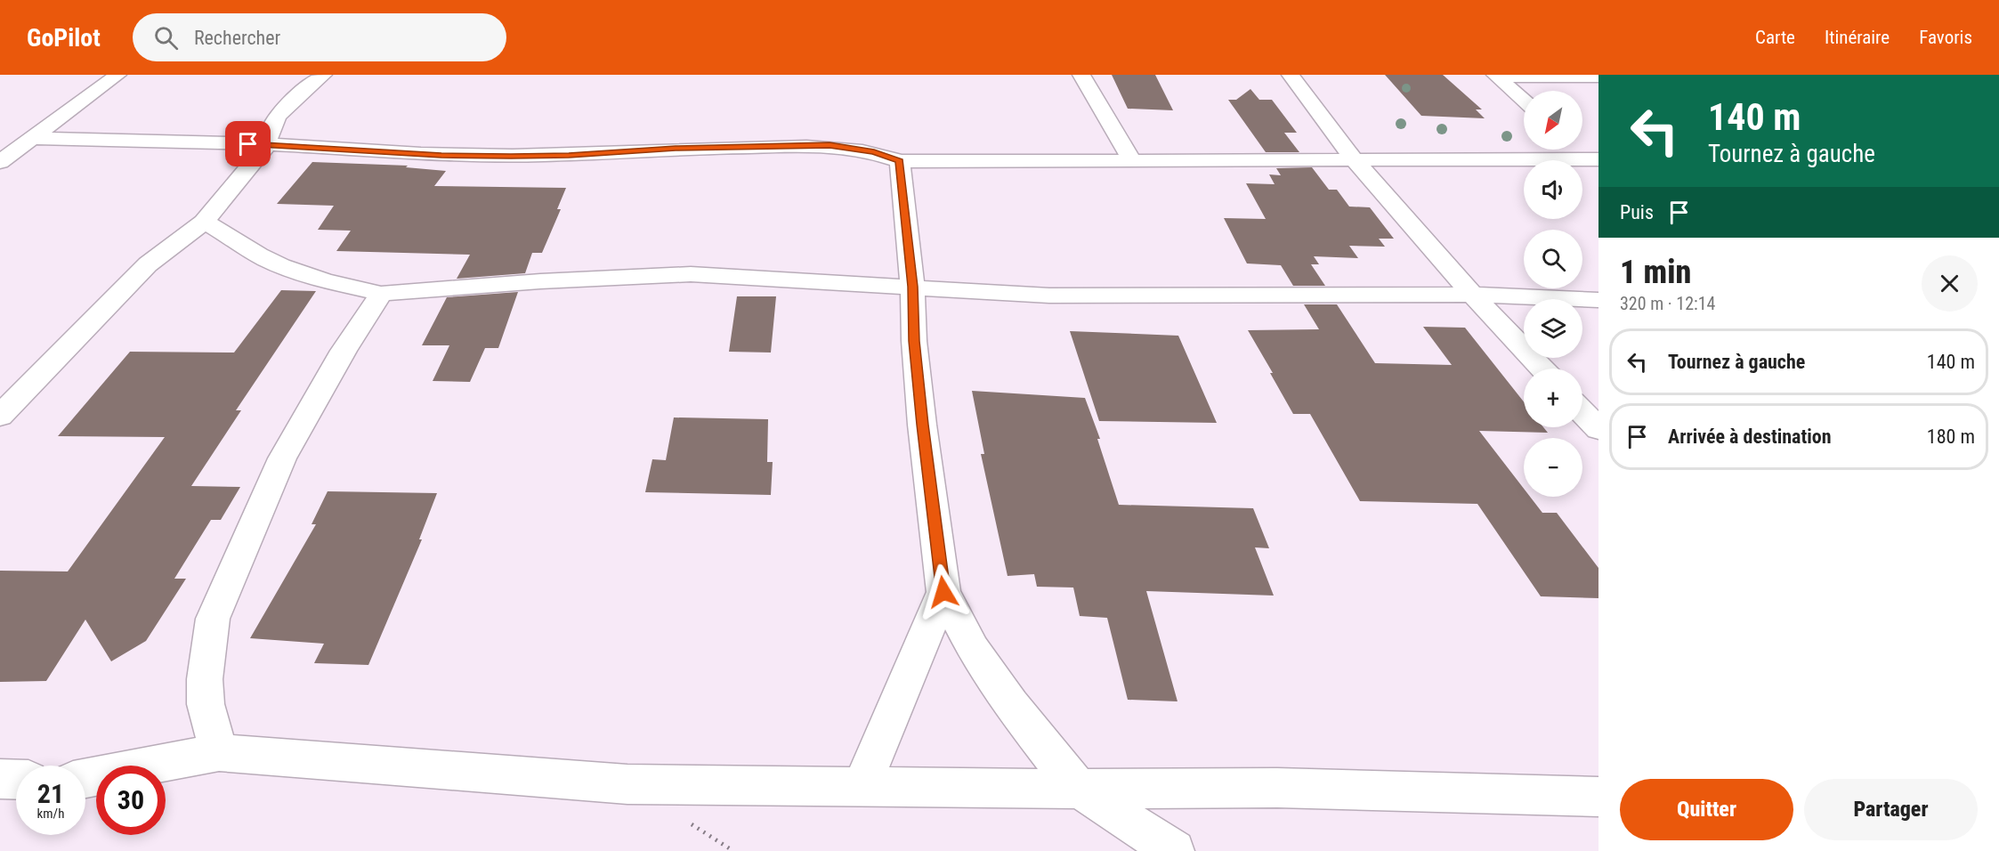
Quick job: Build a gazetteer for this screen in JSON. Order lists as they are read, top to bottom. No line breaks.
{"north":"bottom left","page":{"header":"GoPilot","search":"Rechercher","nav":["Carte","Itinéraire","Favoris"],"turn":["140 m","Tournez à gauche"],"map_buttons":["+","−"],"then":"Puis","heading":["1 min","320 m · 12:14"],"list":[{"name":"Tournez à gauche","value":"140 m"},{"name":"Arrivée à destination","value":"180 m"}],"speed":"21 km/h","limit":"30","buttons":["Quitter","Partager"]}}
